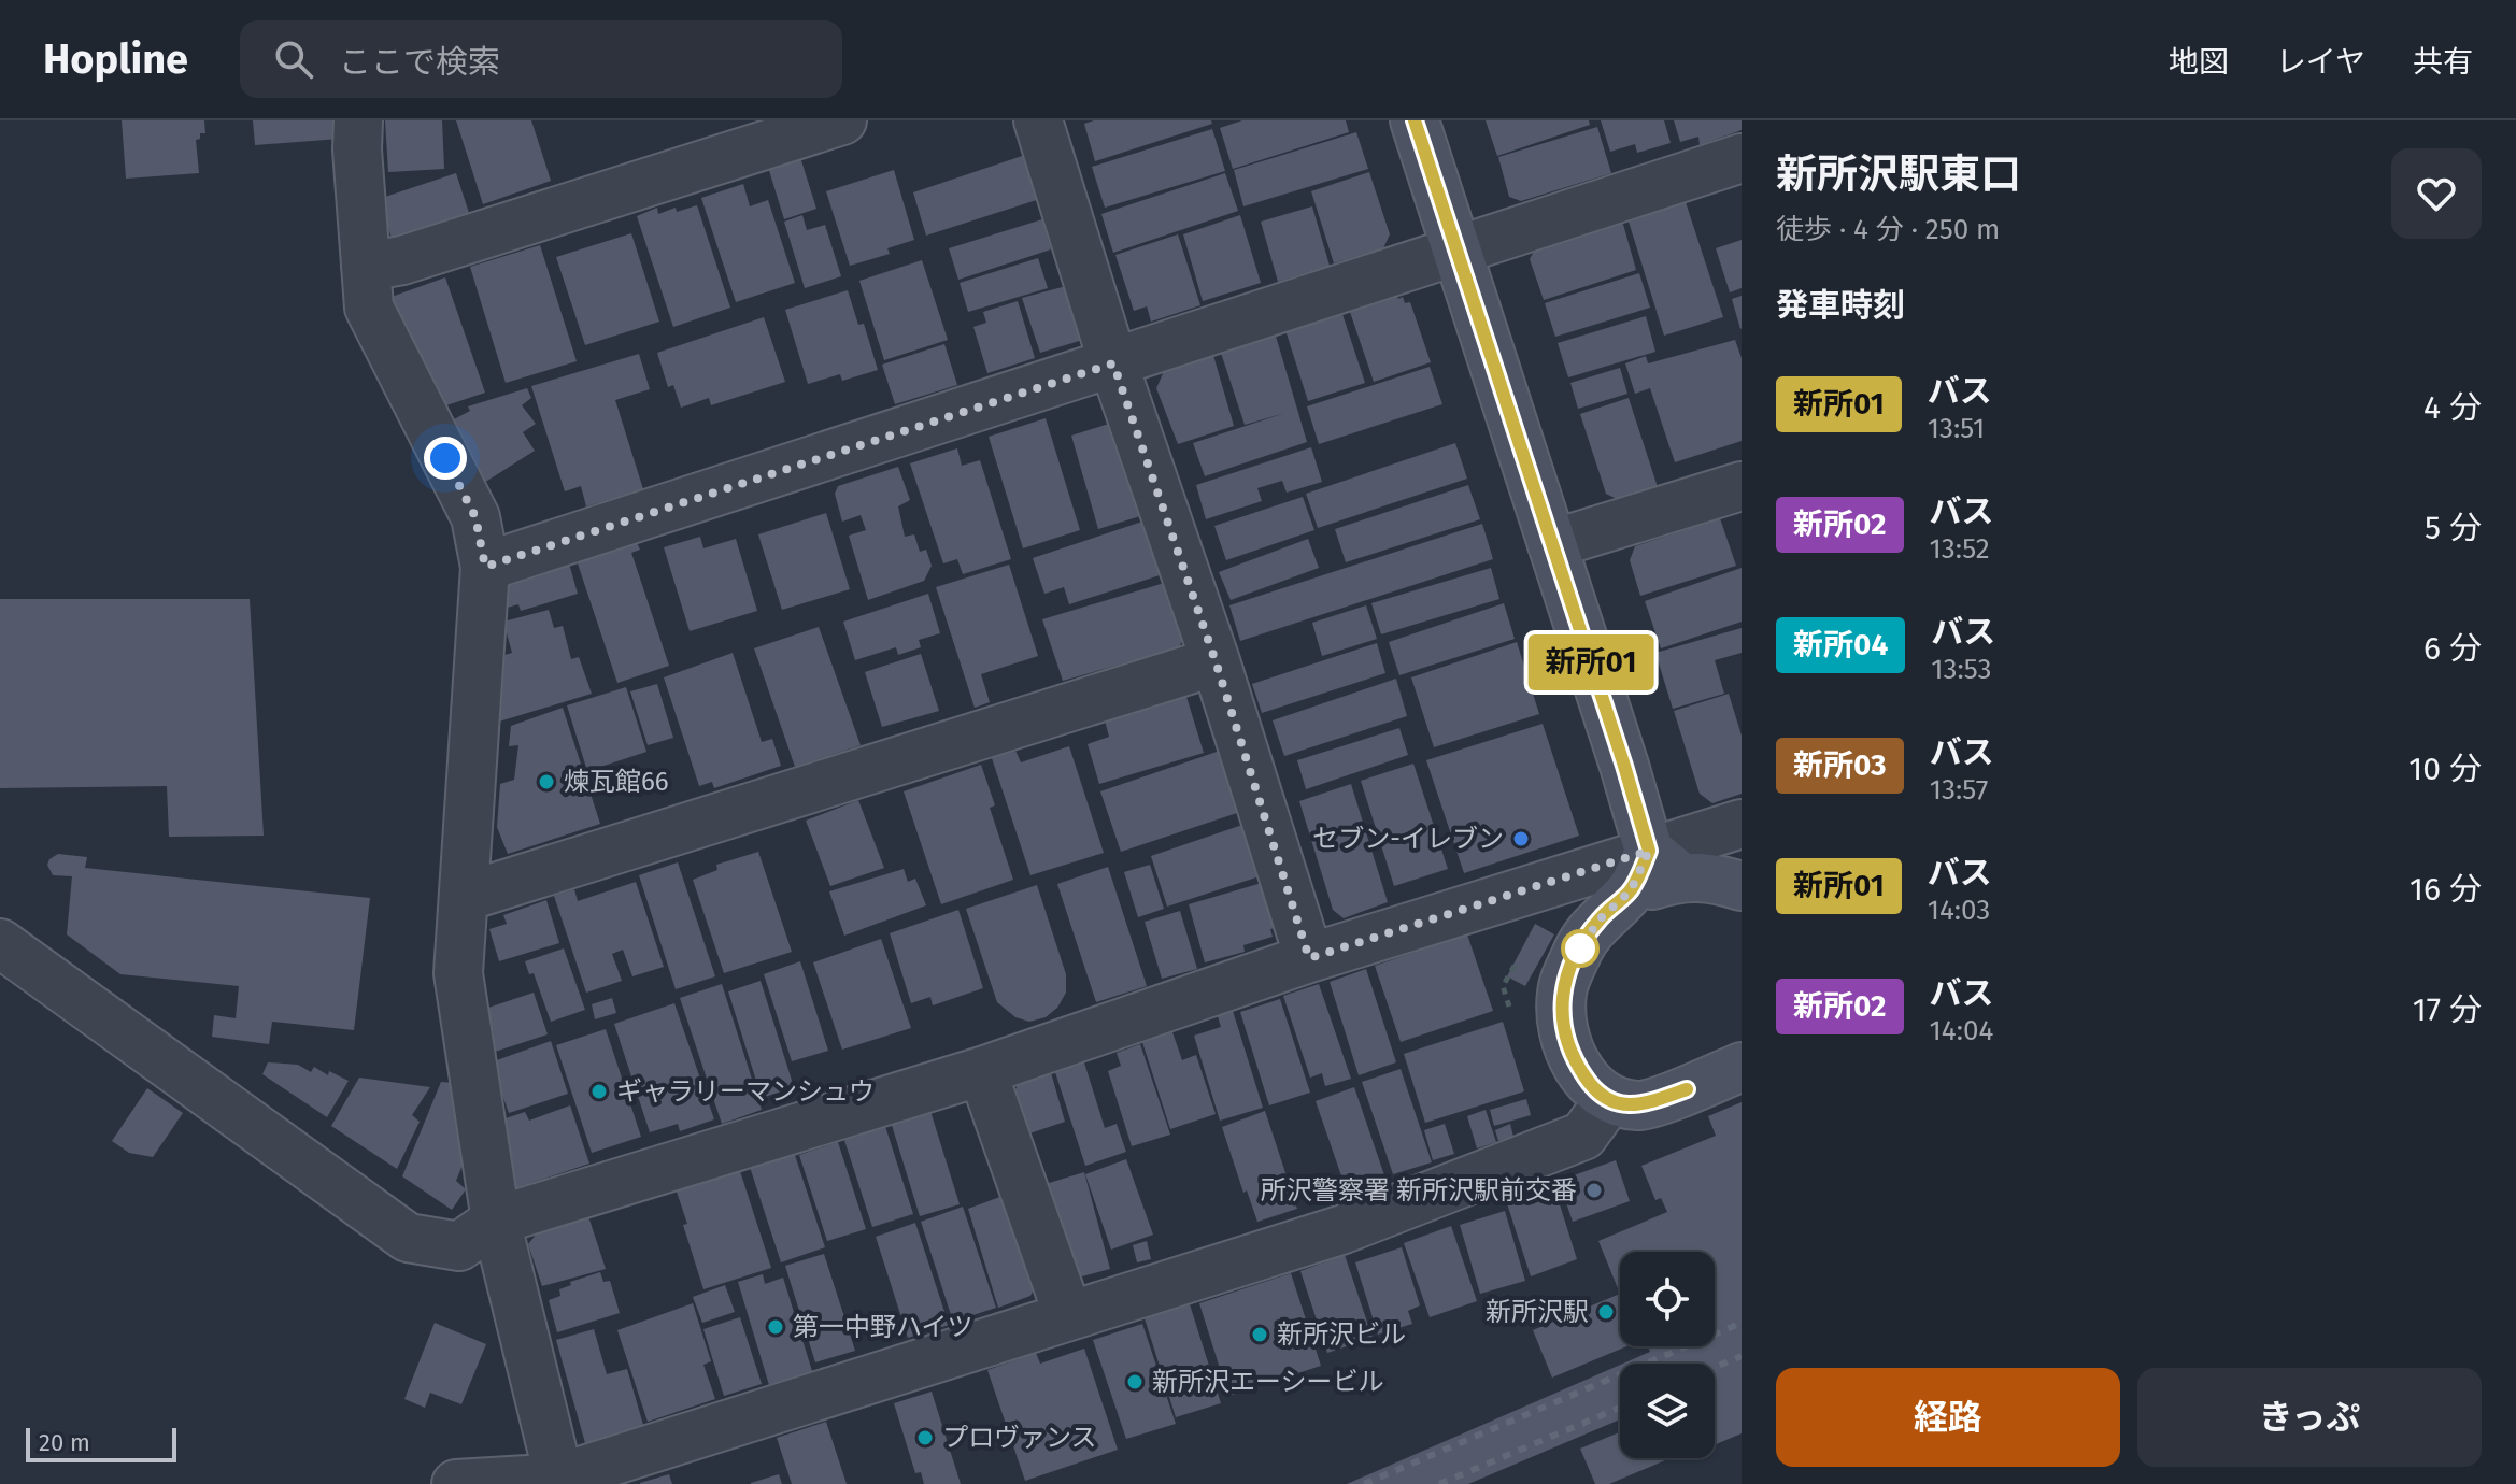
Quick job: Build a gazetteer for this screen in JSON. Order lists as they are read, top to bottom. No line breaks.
{"places":["煉瓦館66","セブン-イレブン","ギャラリーマンシュウ","所沢警察署 新所沢駅前交番","新所沢駅","第一中野ハイツ","新所沢ビル","新所沢エーシービル","プロヴァンス"],"lines":["bus line 新所01"],"scale_bar":"20 m","page":{"header":"Hopline","search":"ここで検索","nav":["地図","レイヤ","共有"],"on_map":"新所01","heading":[["新所沢駅東口","徒歩 · 4 分 · 250 m"],"発車時刻"],"list":[{"mark":"新所01","name":"バス","note":"13:51","value":"4 分"},{"mark":"新所02","name":"バス","note":"13:52","value":"5 分"},{"mark":"新所04","name":"バス","note":"13:53","value":"6 分"},{"mark":"新所03","name":"バス","note":"13:57","value":"10 分"},{"mark":"新所01","name":"バス","note":"14:03","value":"16 分"},{"mark":"新所02","name":"バス","note":"14:04","value":"17 分"}],"buttons":["経路","きっぷ"],"scale":"20 m"}}
